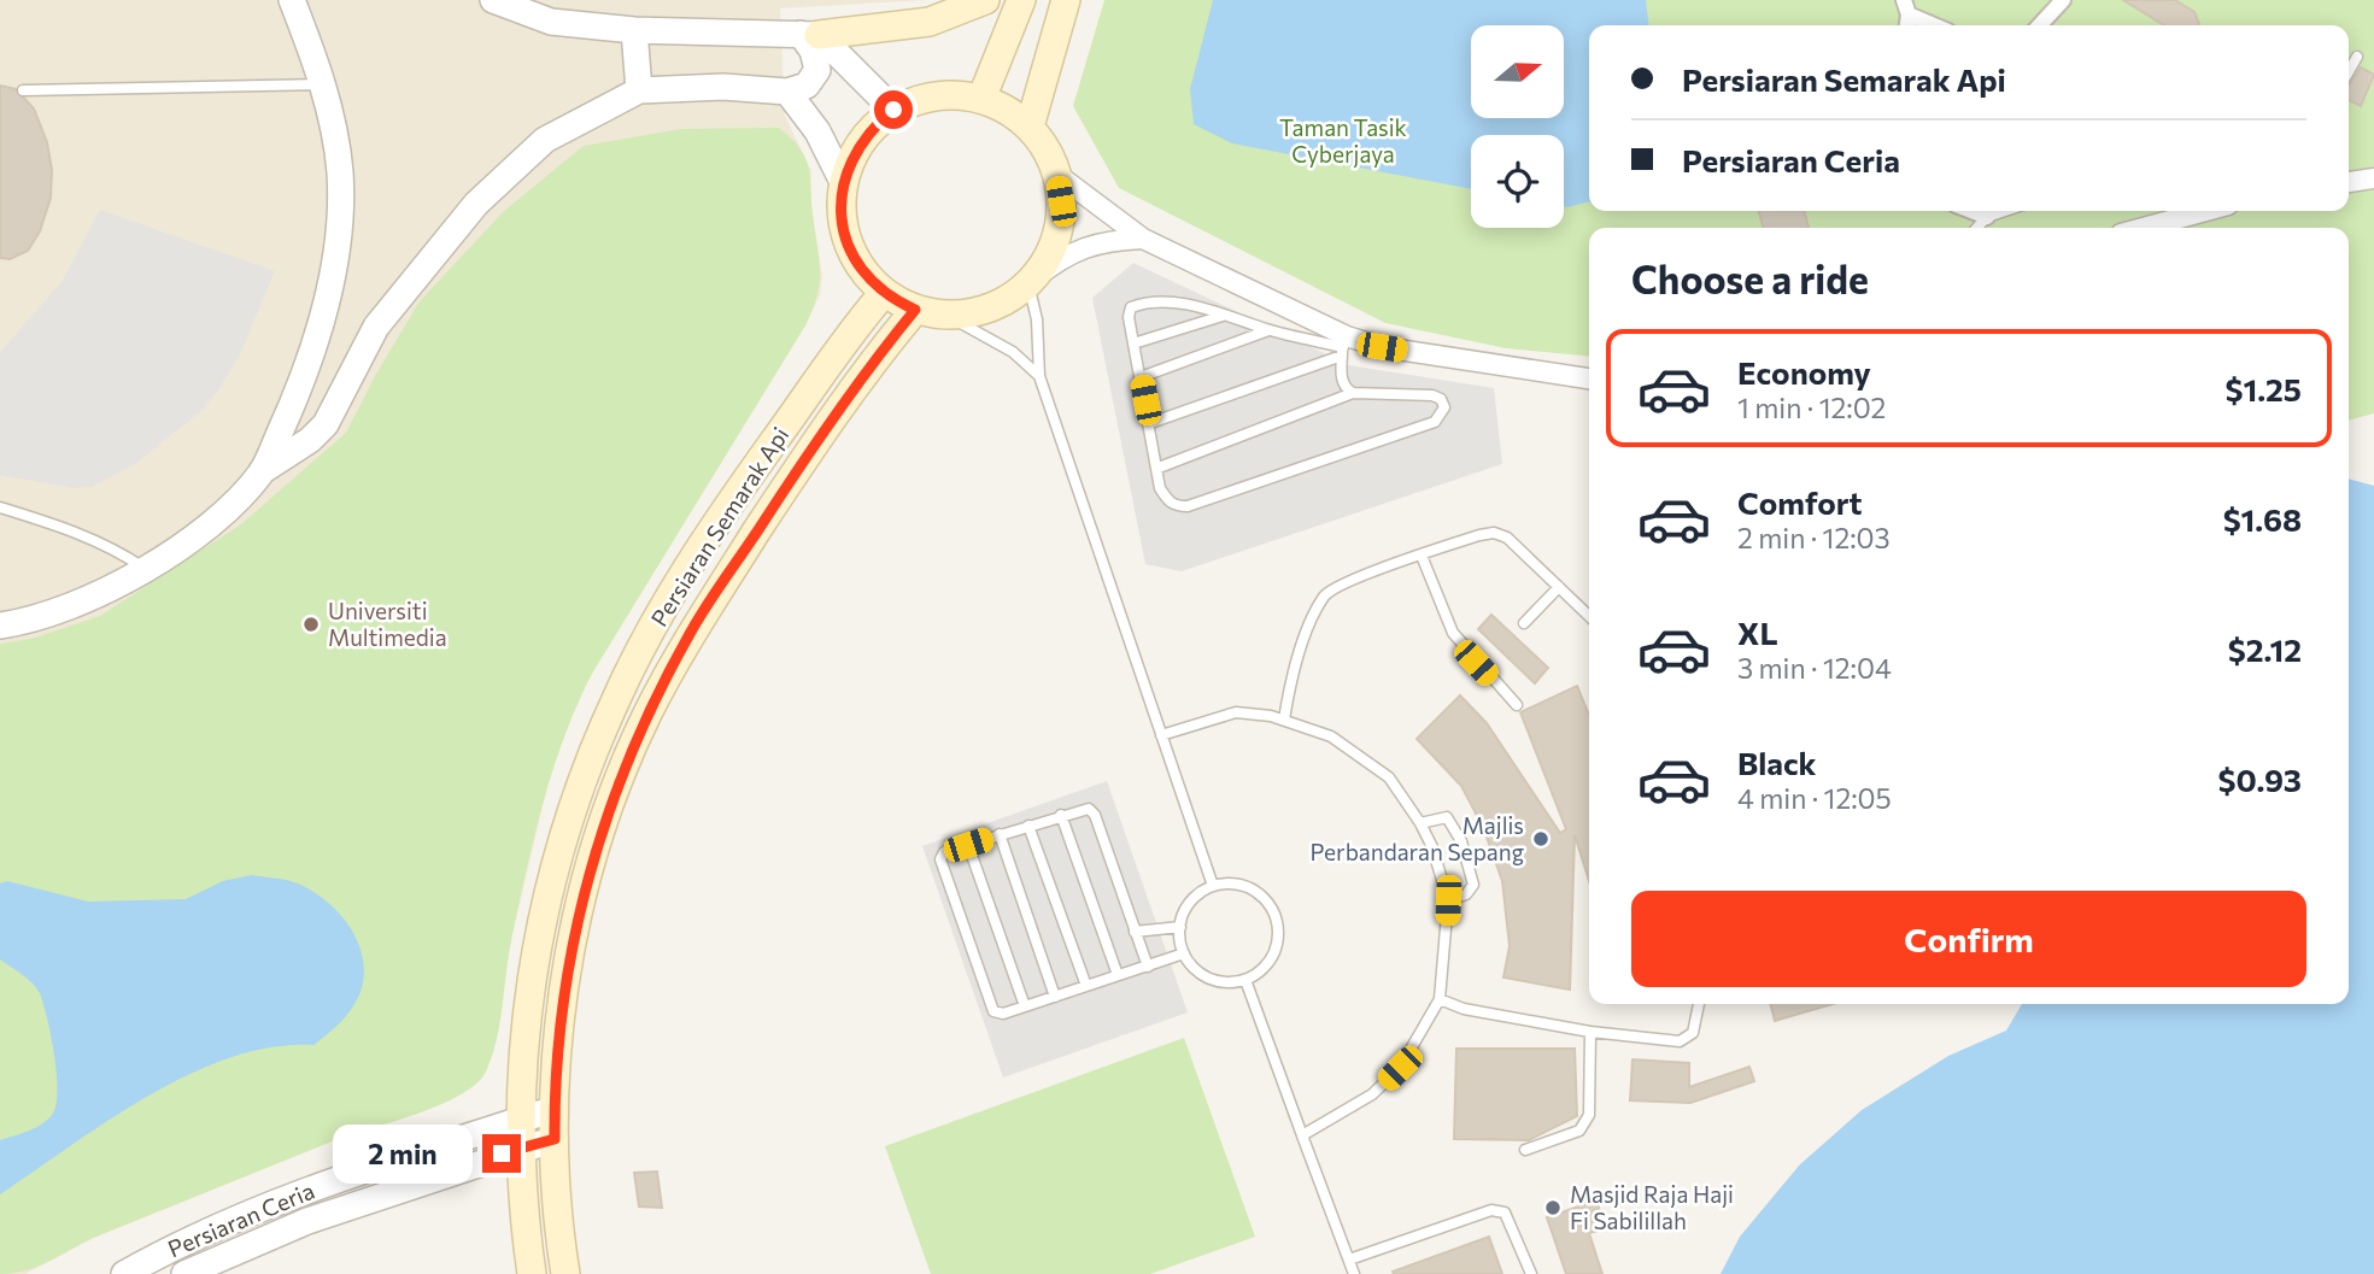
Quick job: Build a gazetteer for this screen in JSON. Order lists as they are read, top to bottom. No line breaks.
{"streets":{"main road":["Persiaran Semarak Api"],"street":["Persiaran Ceria"]},"crossings":[["Persiaran Semarak Api","Persiaran Ceria"]],"parks":["Taman Tasik Cyberjaya"],"places":["Universiti Multimedia","Majlis Perbandaran Sepang","Masjid Raja Haji Fi Sabilillah"],"north":"right","page":{"banner":["Persiaran Semarak Api","Persiaran Ceria"],"heading":"Choose a ride","list":[{"name":"Economy","note":"1 min · 12:02","value":"$1.25"},{"name":"Comfort","note":"2 min · 12:03","value":"$1.68"},{"name":"XL","note":"3 min · 12:04","value":"$2.12"},{"name":"Black","note":"4 min · 12:05","value":"$0.93"}],"buttons":"Confirm","bubble":"2 min"}}
